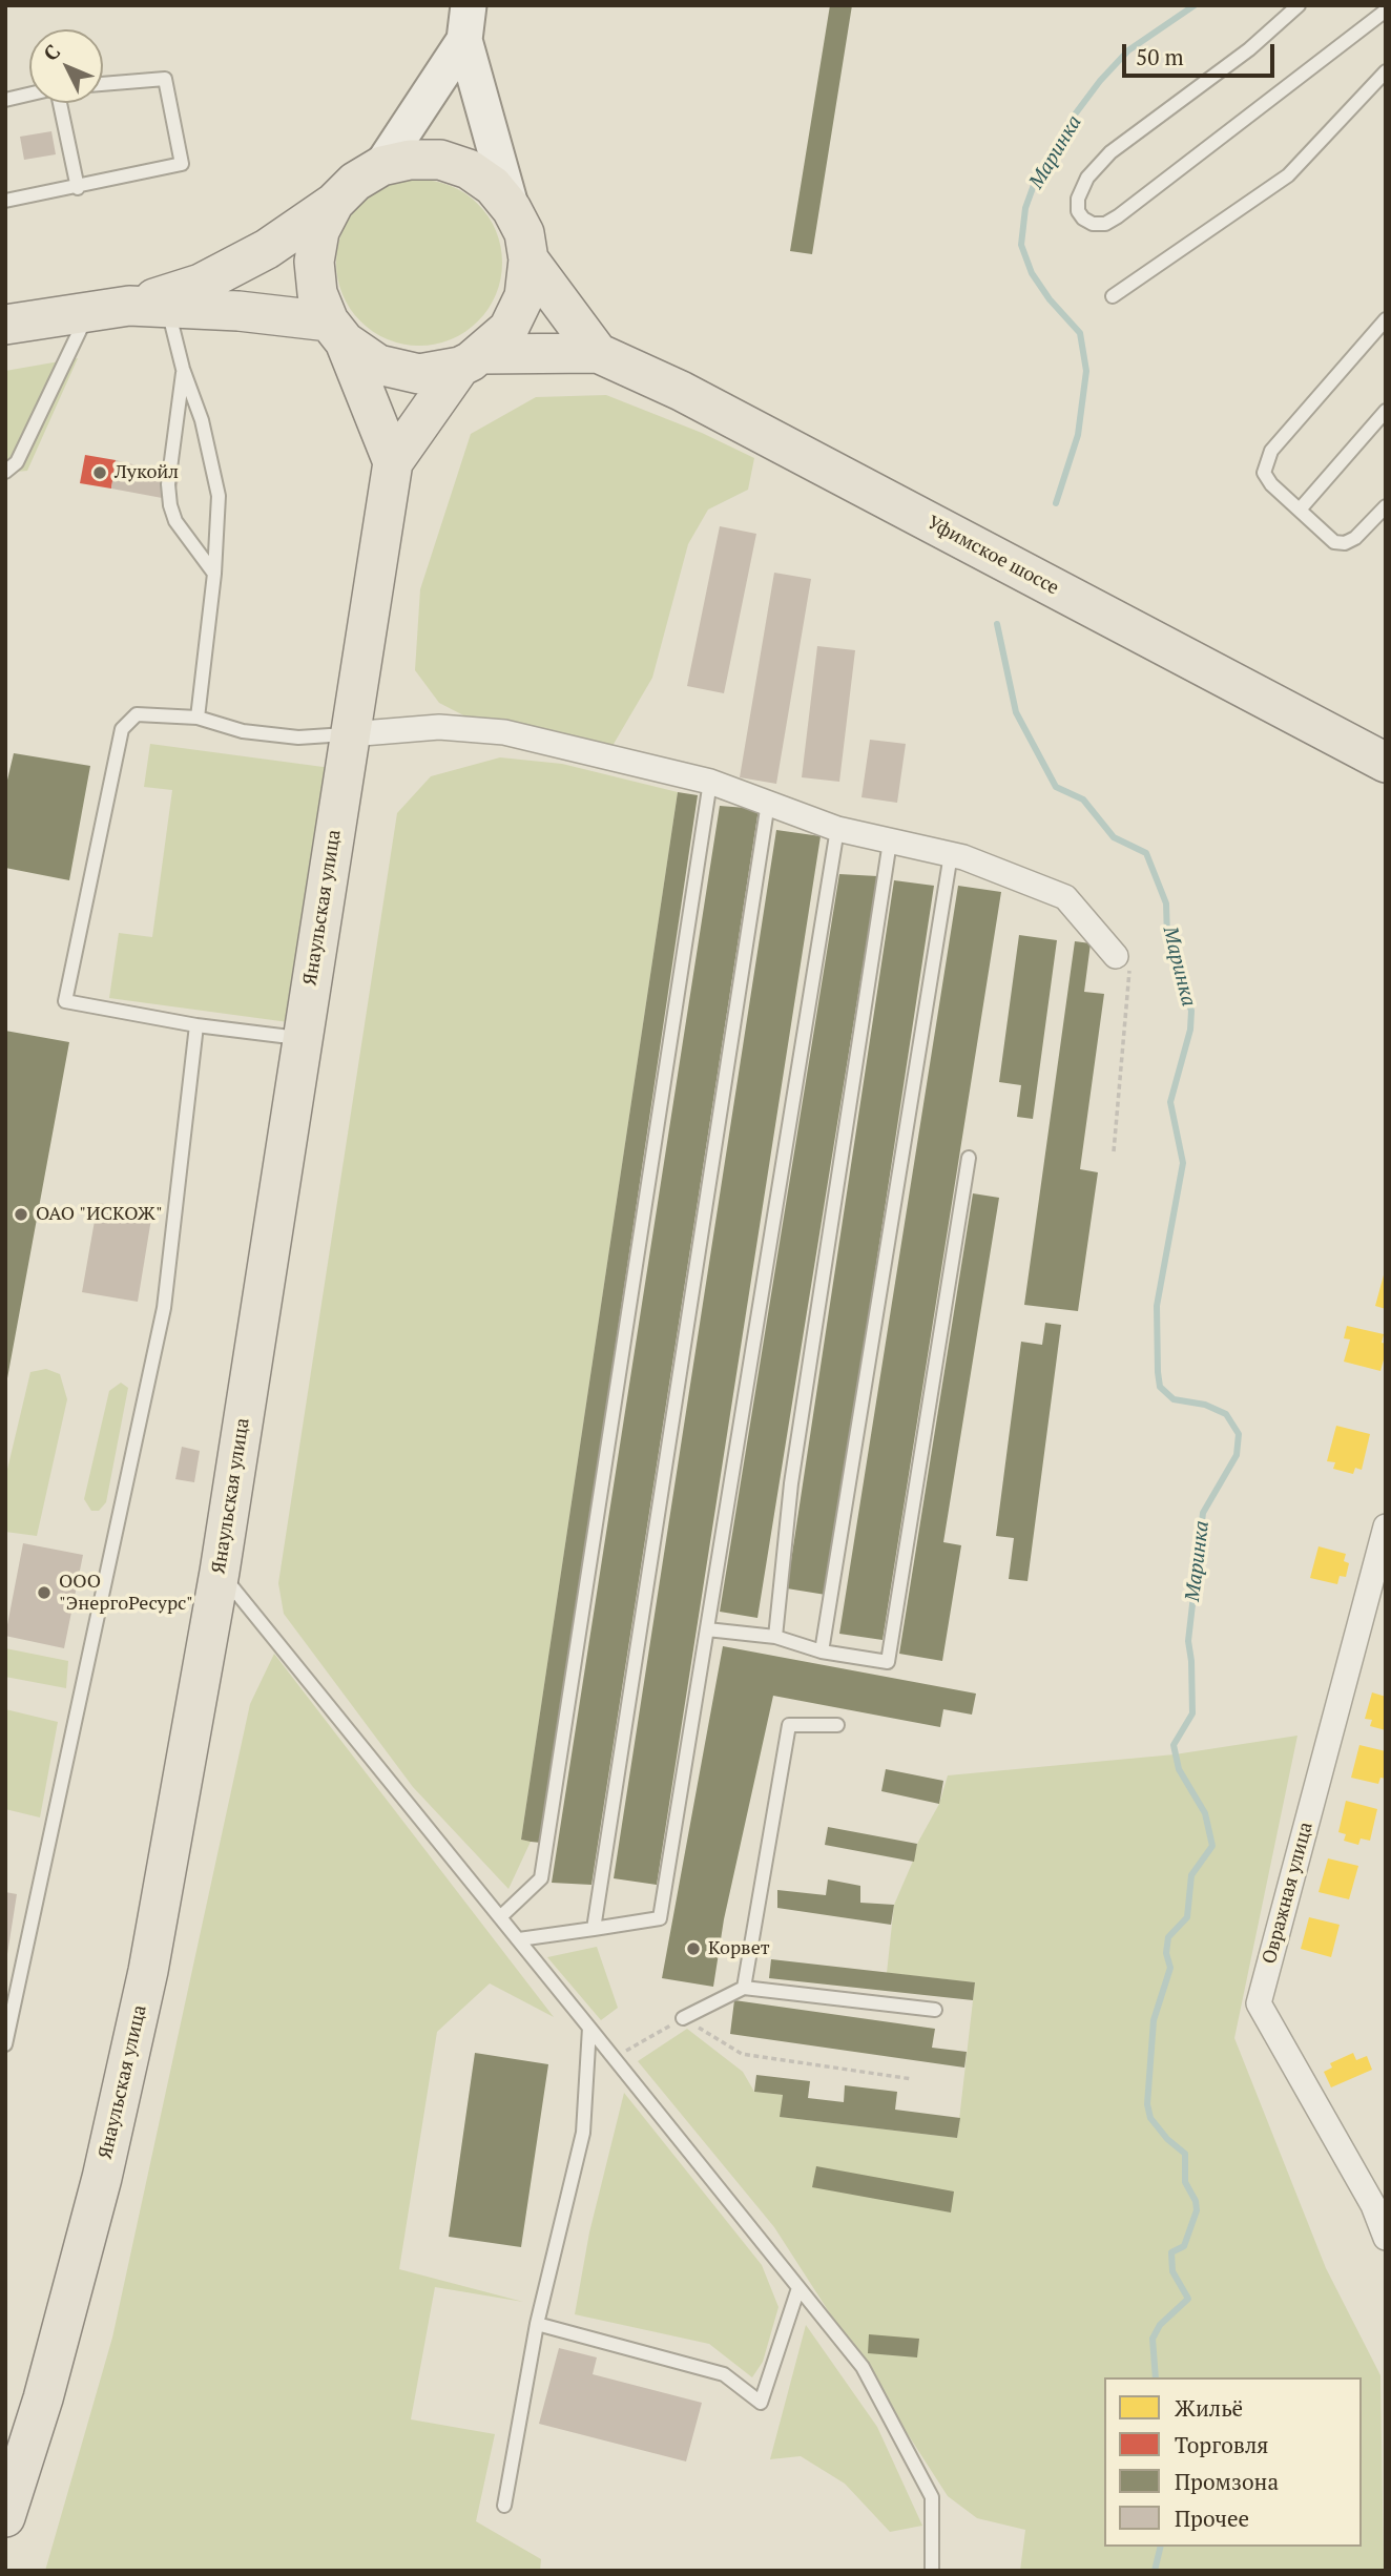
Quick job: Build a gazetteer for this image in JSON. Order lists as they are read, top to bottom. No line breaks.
{"streets":{"main road":["Уфимское шоссе","Янаульская улица"],"street":["Овражная улица"]},"water":["Маринка"],"places":["Лукойл","ОАО \"ИСКОЖ\"","ООО \"ЭнергоРесурс\"","Корвет"],"legend":["Жильё","Торговля","Промзона","Прочее"],"scale_bar":"50 m","north":"top left"}
